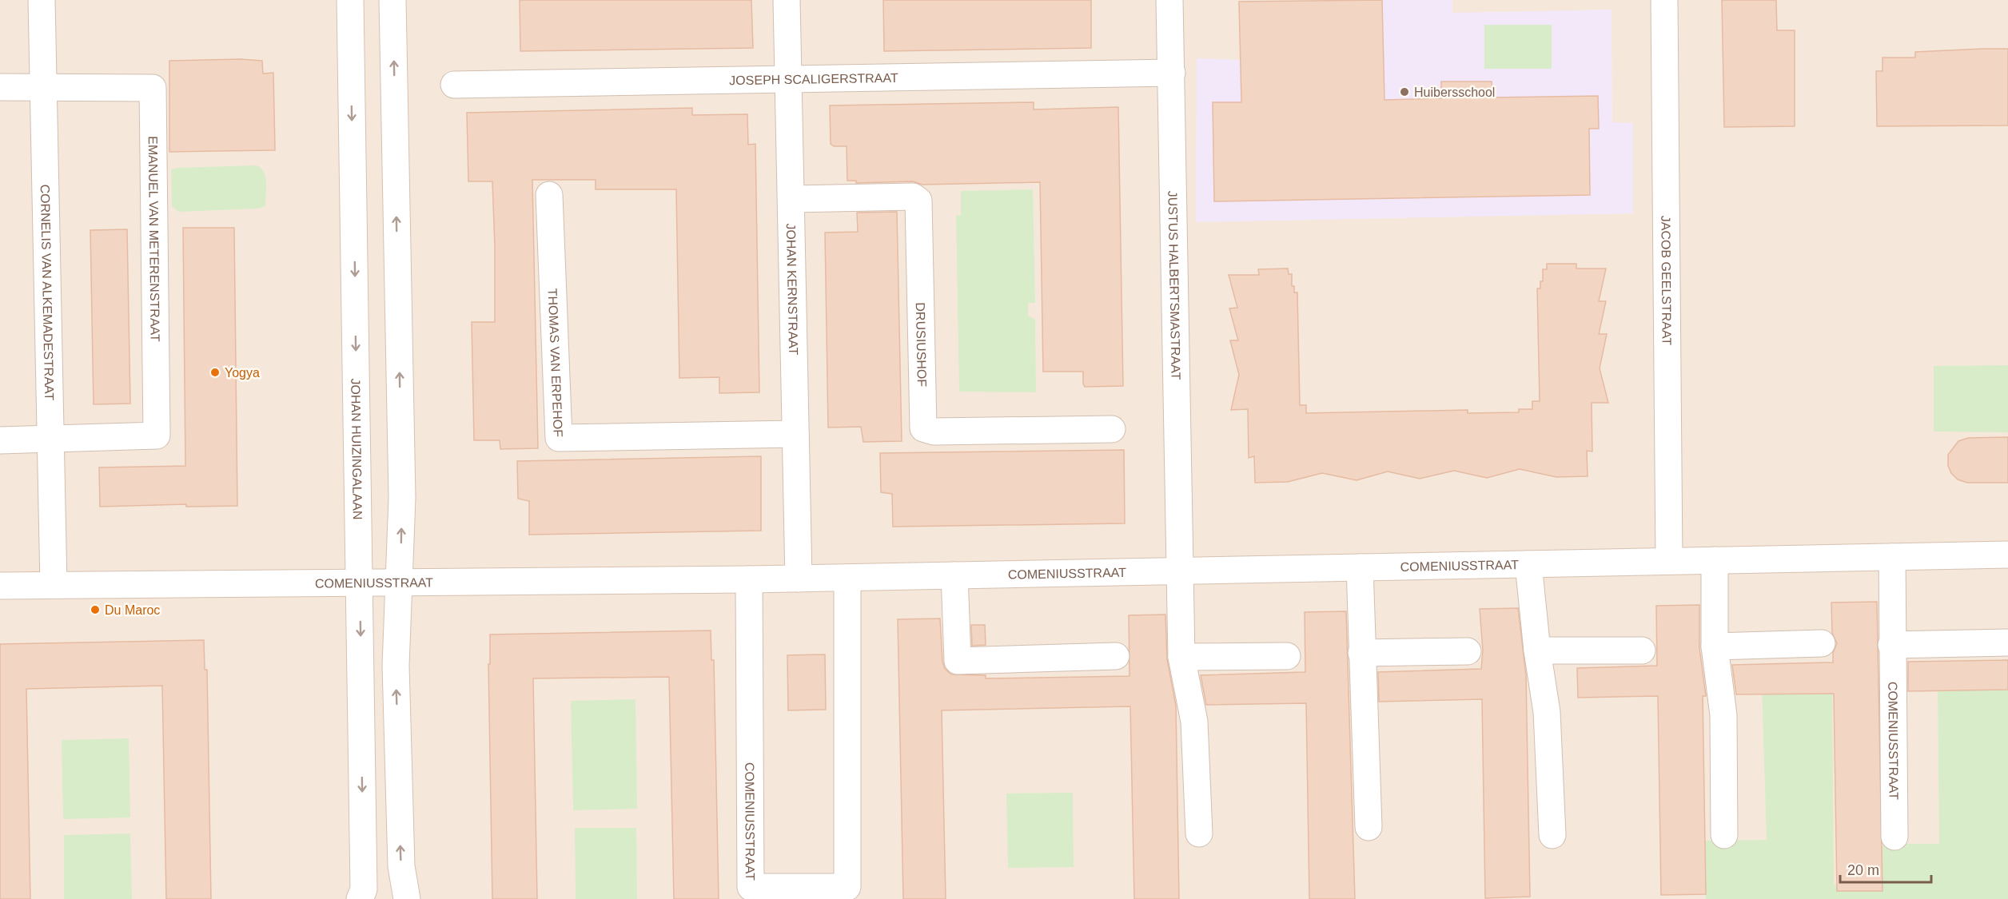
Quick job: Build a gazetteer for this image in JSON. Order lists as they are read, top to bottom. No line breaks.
{"streets":{"street":["JOSEPH SCALIGERSTRAAT","EMANUEL VAN METERENSTRAAT","JACOB GEELSTRAAT","JUSTUS HALBERTSMASTRAAT","JOHAN KERNSTRAAT","CORNELIS VAN ALKEMADESTRAAT","DRUSIUSHOF","THOMAS VAN ERPEHOF","JOHAN HUIZINGALAAN","COMENIUSSTRAAT"]},"crossings":[["JOSEPH SCALIGERSTRAAT","JUSTUS HALBERTSMASTRAAT"],["JOSEPH SCALIGERSTRAAT","JOHAN KERNSTRAAT"],["EMANUEL VAN METERENSTRAAT","CORNELIS VAN ALKEMADESTRAAT"],["JACOB GEELSTRAAT","COMENIUSSTRAAT"],["JUSTUS HALBERTSMASTRAAT","COMENIUSSTRAAT"],["JOHAN KERNSTRAAT","DRUSIUSHOF"],["JOHAN KERNSTRAAT","THOMAS VAN ERPEHOF"],["JOHAN KERNSTRAAT","COMENIUSSTRAAT"],["CORNELIS VAN ALKEMADESTRAAT","COMENIUSSTRAAT"],["JOHAN HUIZINGALAAN","COMENIUSSTRAAT"]],"places":["Huibersschool","Yogya","Du Maroc"],"scale_bar":"20 m"}
